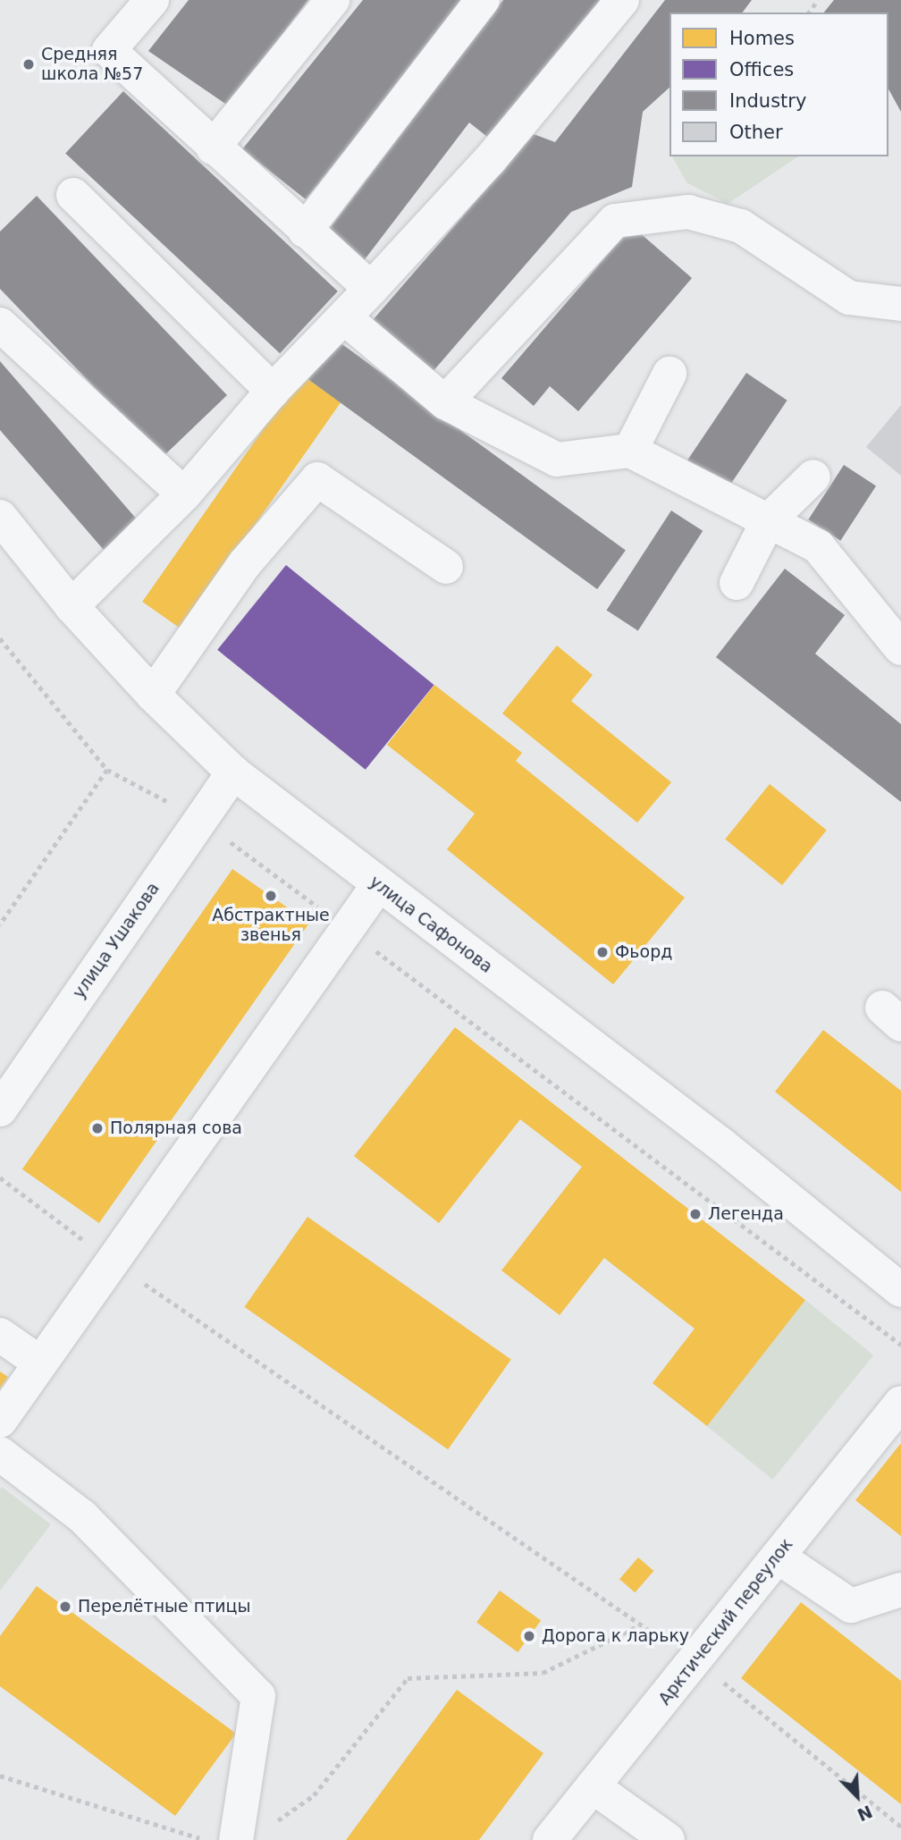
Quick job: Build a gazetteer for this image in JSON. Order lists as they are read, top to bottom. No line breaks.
{"streets":{"street":["улица Сафонова","улица Ушакова","Арктический переулок"]},"crossings":[["улица Сафонова","улица Ушакова"]],"places":["Средняя школа №57","Абстрактные звенья","Фьорд","Полярная сова","Легенда","Перелётные птицы","Дорога к ларьку"],"legend":["Homes","Offices","Industry","Other"],"north":"bottom right"}
